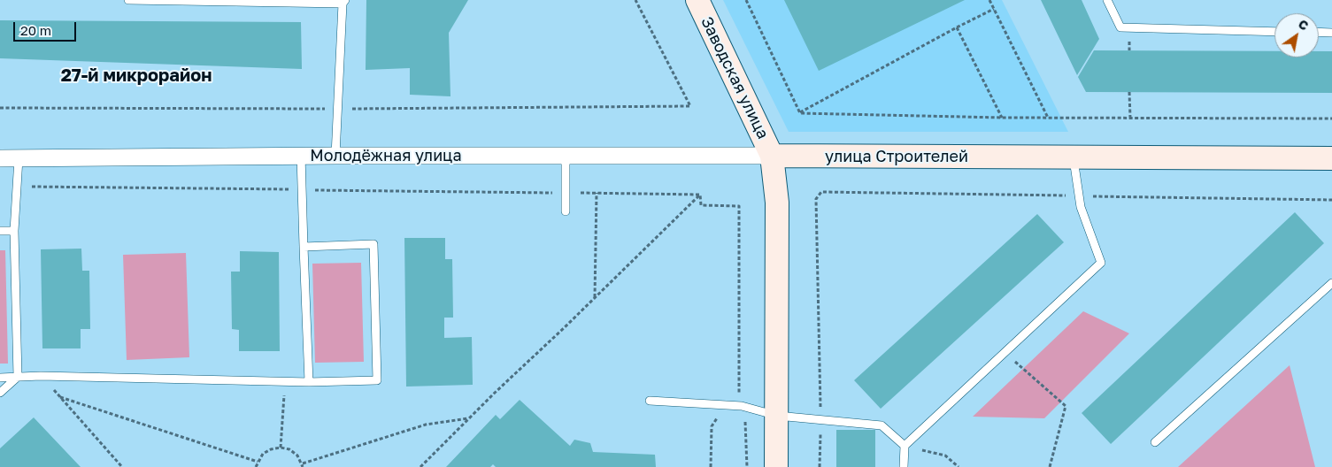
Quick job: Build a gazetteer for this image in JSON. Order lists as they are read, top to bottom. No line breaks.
{"streets":{"street":["Заводская улица","Молодёжная улица","улица Строителей"]},"crossings":[["Заводская улица","Молодёжная улица"],["Заводская улица","улица Строителей"],["Молодёжная улица","улица Строителей"]],"districts":["27-й микрорайон"],"scale_bar":"20 m","north":"top right"}
